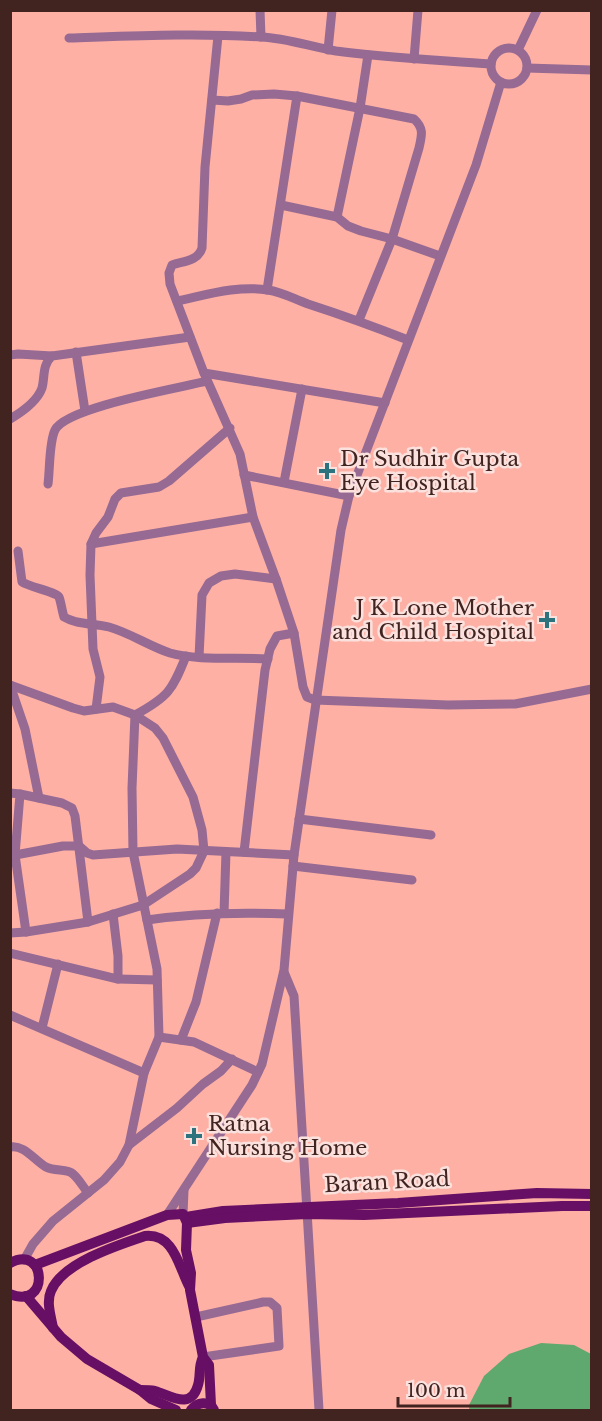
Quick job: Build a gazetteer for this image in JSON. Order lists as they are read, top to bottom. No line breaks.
{"streets":{"main road":["Baran Road"]},"places":{"health":["Dr Sudhir Gupta Eye Hospital","J K Lone Mother and Child Hospital","Ratna Nursing Home"]},"scale_bar":"100 m"}
